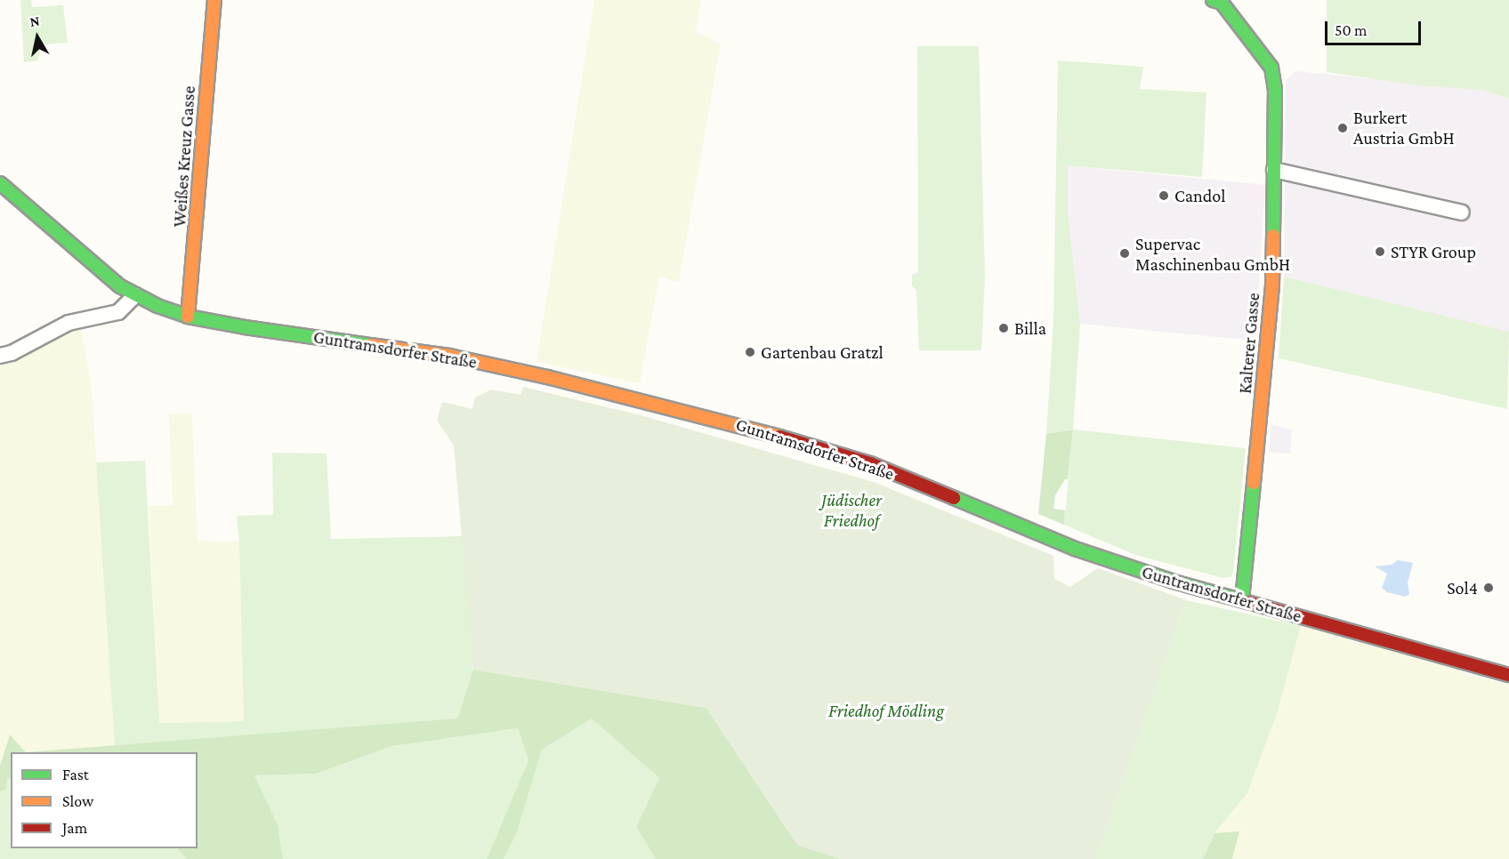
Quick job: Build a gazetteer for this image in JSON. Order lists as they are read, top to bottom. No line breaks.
{"streets":{"street":["Weißes Kreuz Gasse","Kalterer Gasse","Guntramsdorfer Straße"]},"crossings":[["Weißes Kreuz Gasse","Guntramsdorfer Straße"],["Kalterer Gasse","Guntramsdorfer Straße"]],"parks":["Jüdischer Friedhof","Friedhof Mödling"],"places":["Burkert Austria GmbH","Candol","STYR Group","Supervac Maschinenbau GmbH","Billa","Gartenbau Gratzl","Sol4"],"legend":["Fast","Slow","Jam"],"scale_bar":"50 m","north":"top"}
